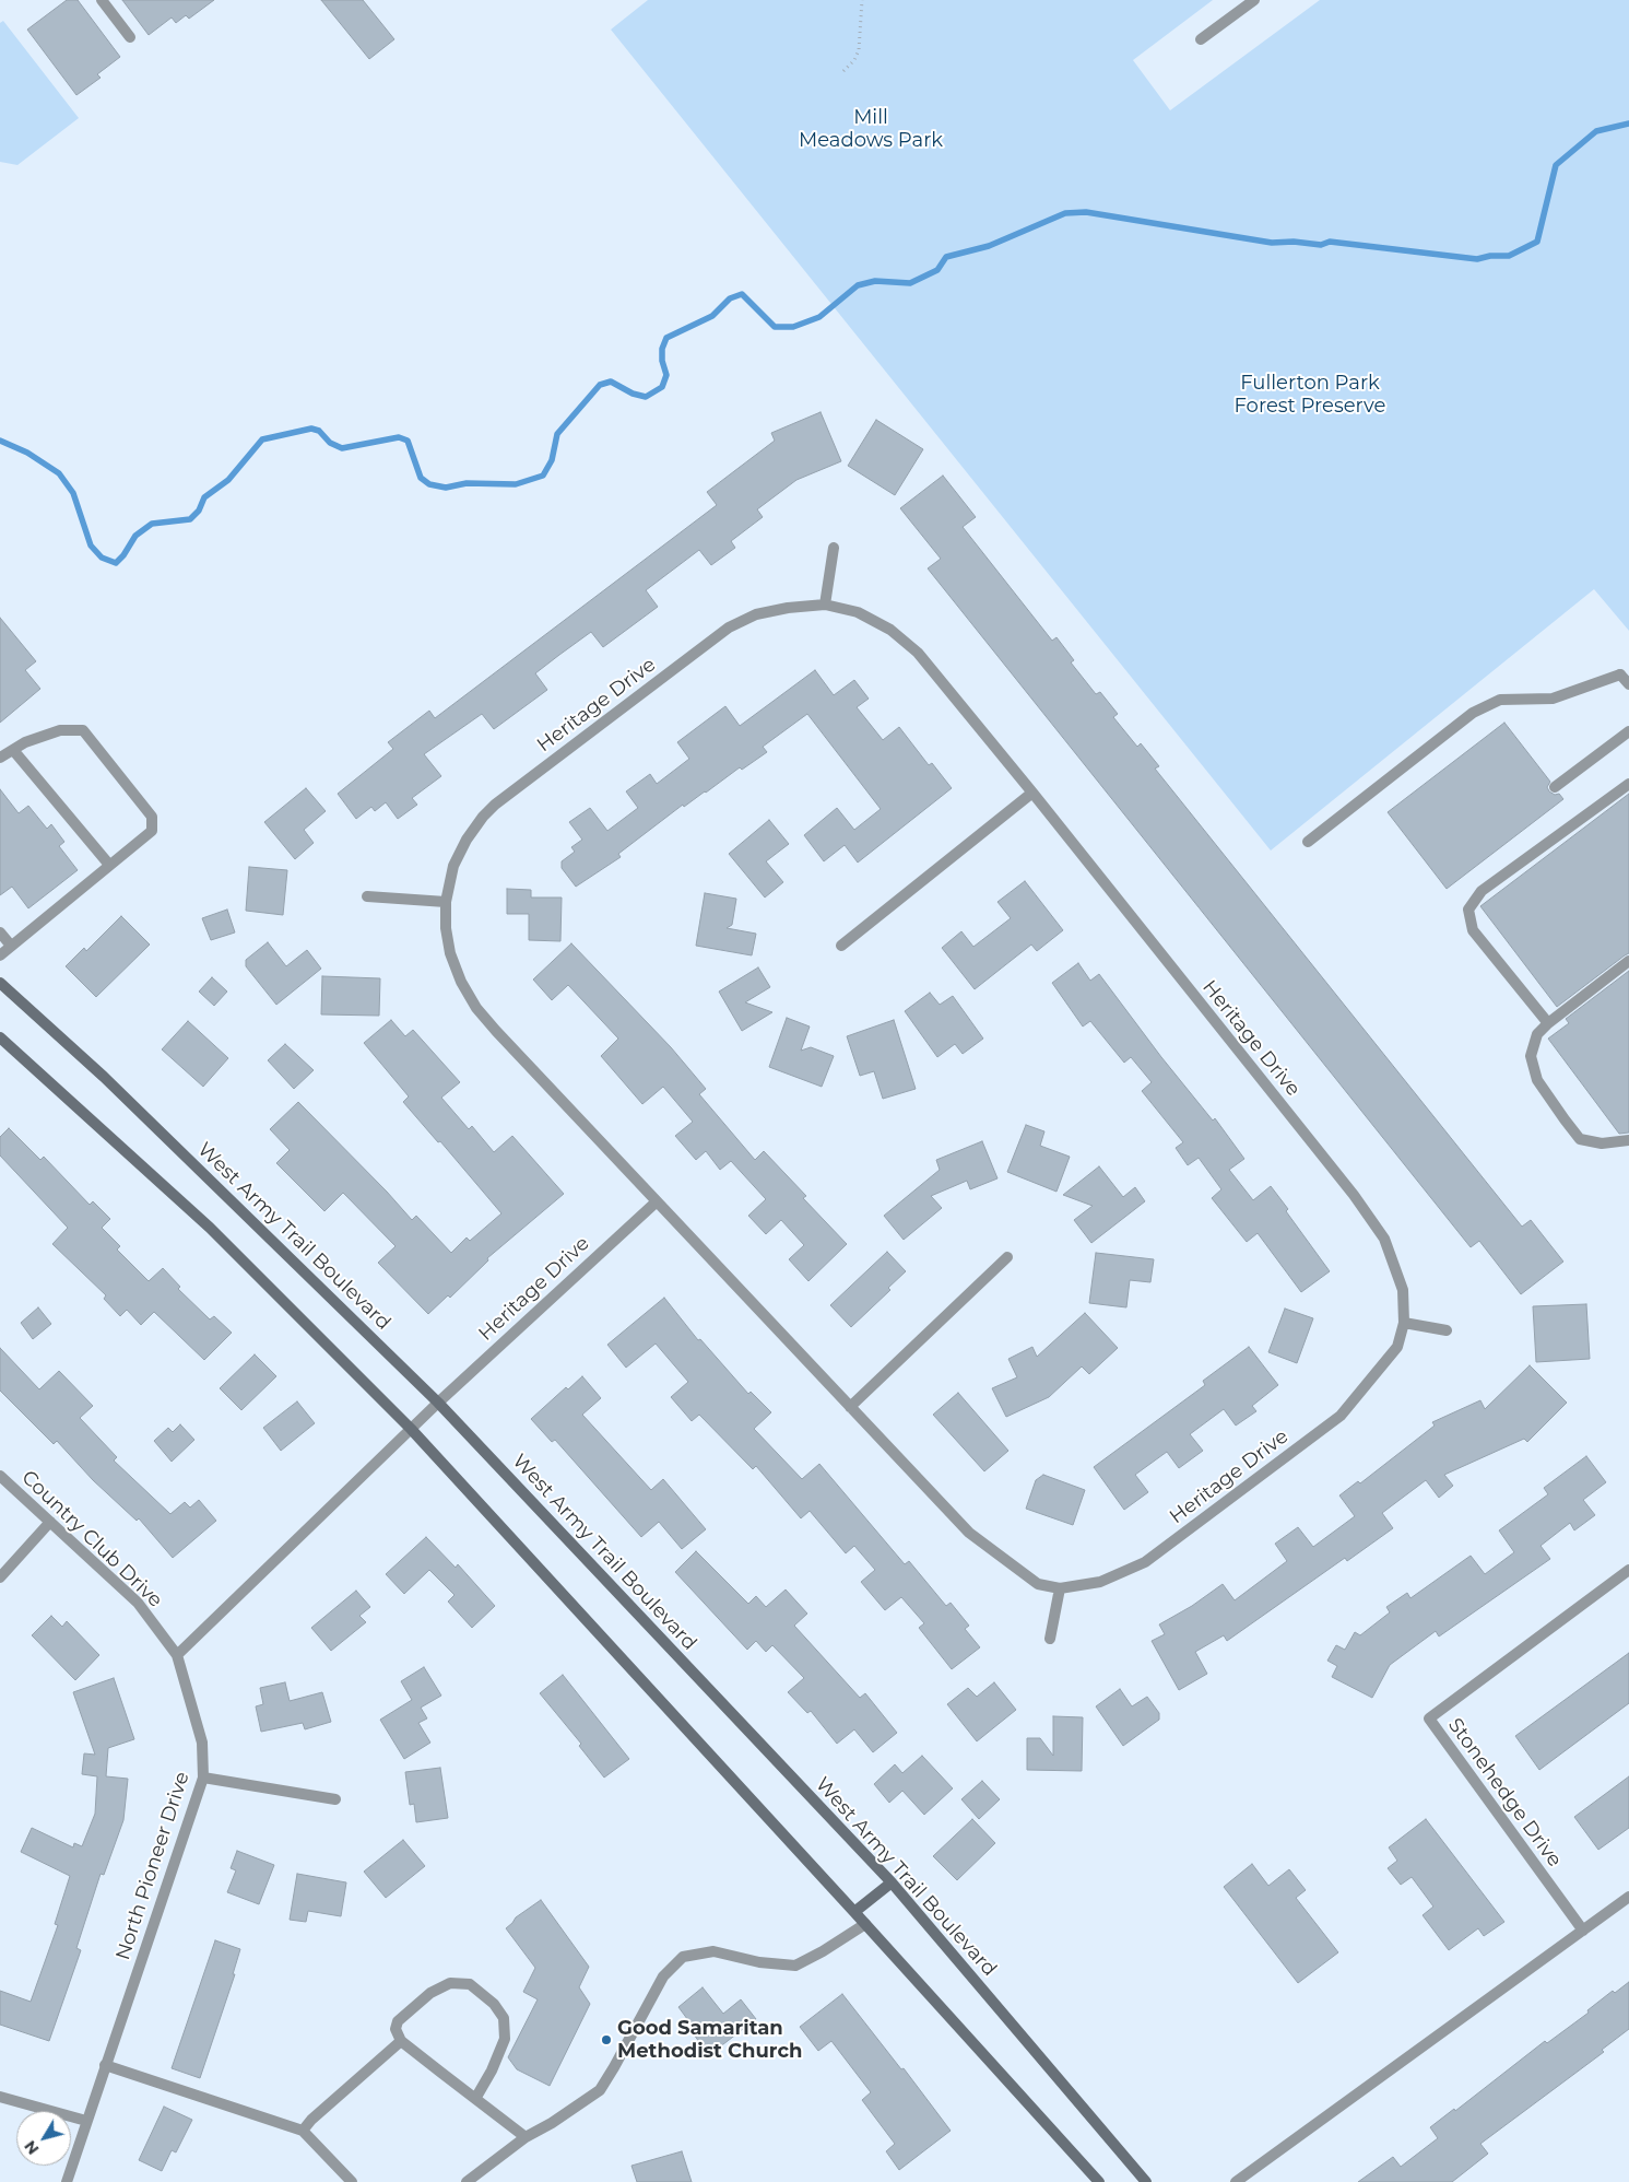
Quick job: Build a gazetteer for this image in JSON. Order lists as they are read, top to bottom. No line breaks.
{"streets":{"main road":["West Army Trail Boulevard"],"street":["Heritage Drive","Country Club Drive","Stonehedge Drive","North Pioneer Drive"]},"crossings":[["Heritage Drive","West Army Trail Boulevard"],["Country Club Drive","North Pioneer Drive"]],"parks":["Mill Meadows Park","Fullerton Park Forest Preserve"],"places":["Good Samaritan Methodist Church"],"north":"bottom left"}
